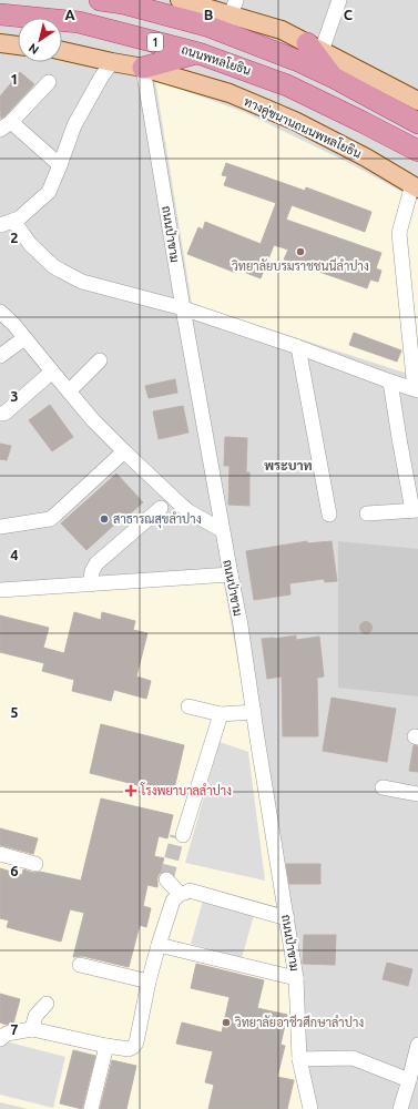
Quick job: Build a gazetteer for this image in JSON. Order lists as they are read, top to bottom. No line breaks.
{"streets":{"highway":["1","ถนนพหลโยธิน"],"main road":["ทางคู่ขนานถนนพหลโยธิน"],"street":["ถนนป่าขาม"]},"crossings":[["ทางคู่ขนานถนนพหลโยธิน","ถนนป่าขาม"]],"districts":["พระบาท"],"places":{"other":["วิทยาลัยบรมราชชนนีลำปาง","สาธารณสุขลำปาง","วิทยาลัยอาชีวศึกษาลำปาง"],"health":["โรงพยาบาลลำปาง"]},"north":"bottom left","grid":{"columns":["A","B","C"],"rows":["1","2","3","4","5","6","7"]}}
